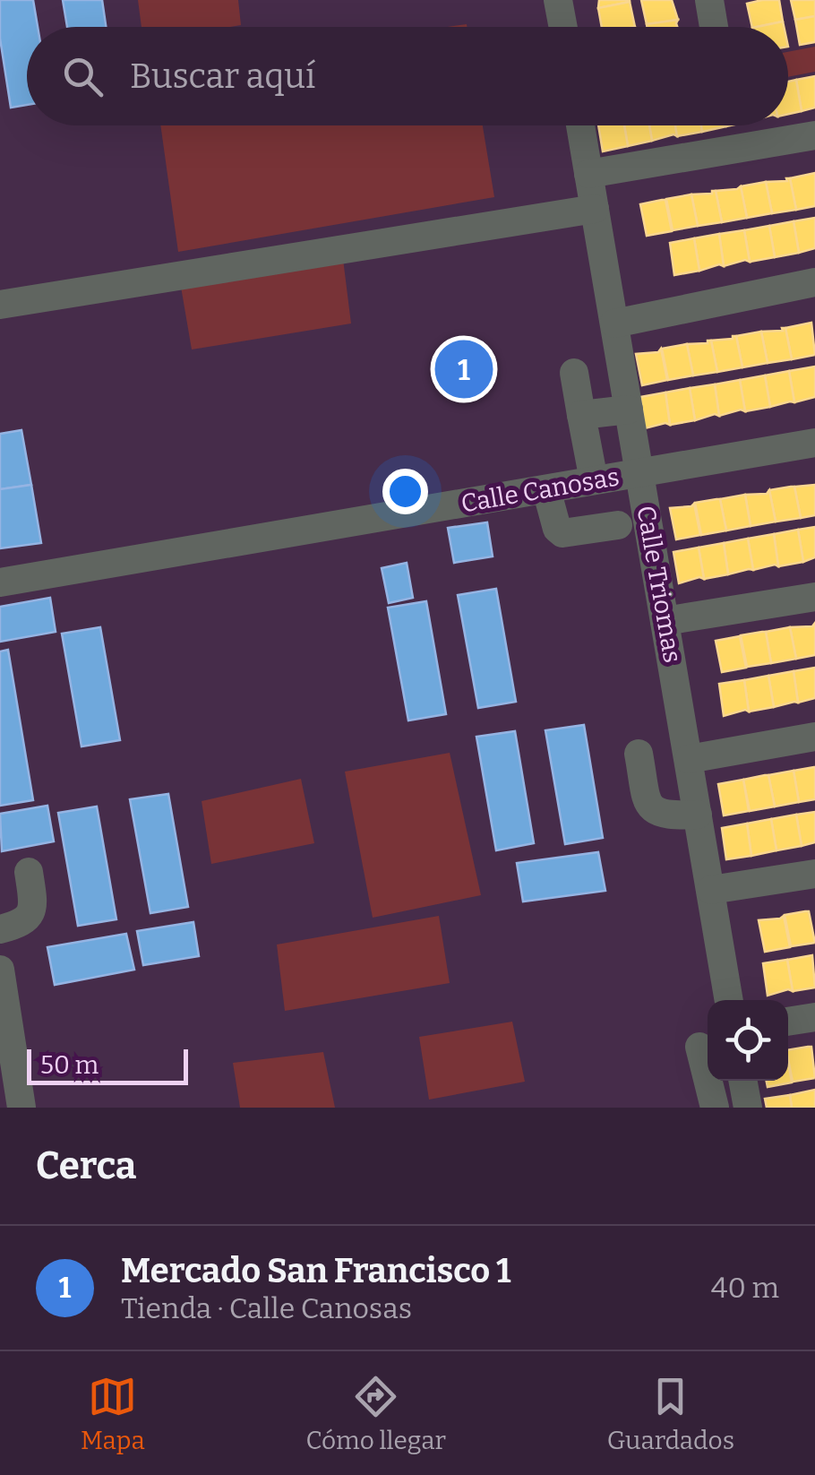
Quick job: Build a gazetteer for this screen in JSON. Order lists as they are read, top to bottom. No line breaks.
{"streets":{"street":["Calle Canosas","Calle Triomas"]},"crossings":[["Calle Canosas","Calle Triomas"]],"scale_bar":"50 m","page":{"search":"Buscar aquí","pins":"1","scale":"50 m","heading":"Cerca","list":[{"mark":"1","name":"Mercado San Francisco 1","note":"Tienda · Calle Canosas","value":"40 m"}],"nav":["Mapa","Cómo llegar","Guardados"]}}
